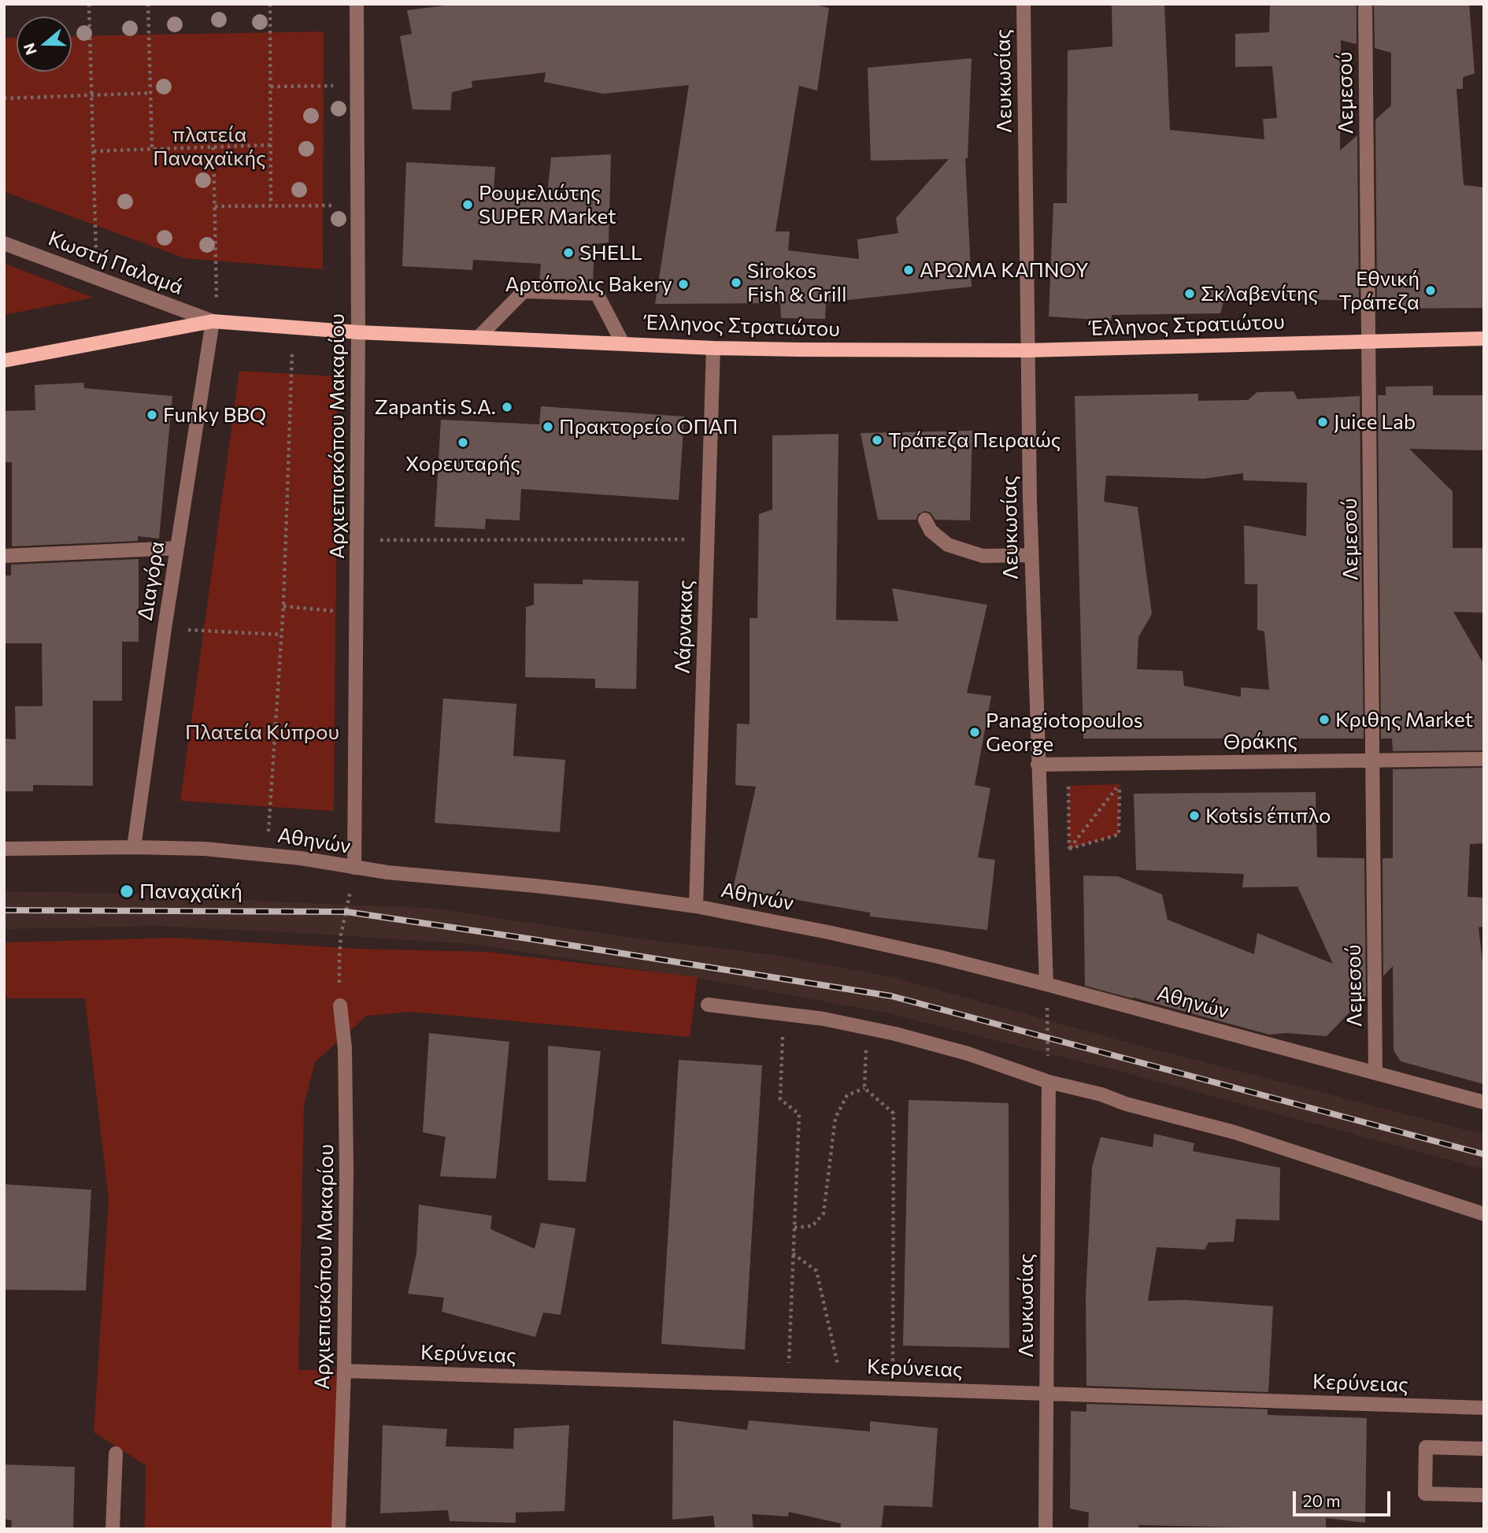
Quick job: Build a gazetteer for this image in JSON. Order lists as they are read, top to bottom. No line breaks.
{"streets":{"main road":["Έλληνος Στρατιώτου"],"street":["Λευκωσίας","Λεμεσού","Κωστή Παλαμά","Αρχιεπισκόπου Μακαρίου","Διαγόρα","Λάρνακας","Θράκης","Αθηνών","Κερύνειας"]},"crossings":[["Λευκωσίας","Έλληνος Στρατιώτου"],["Λευκωσίας","Θράκης"],["Λευκωσίας","Αθηνών"],["Λευκωσίας","Κερύνειας"],["Λεμεσού","Έλληνος Στρατιώτου"],["Λεμεσού","Θράκης"],["Λεμεσού","Αθηνών"],["Κωστή Παλαμά","Έλληνος Στρατιώτου"],["Κωστή Παλαμά","Διαγόρα"],["Έλληνος Στρατιώτου","Αρχιεπισκόπου Μακαρίου"],["Έλληνος Στρατιώτου","Διαγόρα"],["Έλληνος Στρατιώτου","Λάρνακας"],["Αρχιεπισκόπου Μακαρίου","Αθηνών"],["Αρχιεπισκόπου Μακαρίου","Κερύνειας"],["Διαγόρα","Αθηνών"],["Λάρνακας","Αθηνών"]],"parks":["πλατεία Παναχαϊκής","Πλατεία Κύπρου"],"places":["Ρουμελιώτης SUPER Market","SHELL","ΑΡΩΜΑ ΚΑΠΝΟΥ","Sirokos Fish & Grill","Αρτόπολις Bakery","Εθνική Τράπεζα","Σκλαβενίτης","Zapantis S.A.","Funky BBQ","Juice Lab","Πρακτορείο ΟΠΑΠ","Τράπεζα Πειραιώς","Xoρευταρής","Κριθης Market","Panagiotopoulos George","Kotsis έπιπλο","Παναχαϊκή"],"scale_bar":"20 m","north":"left"}
